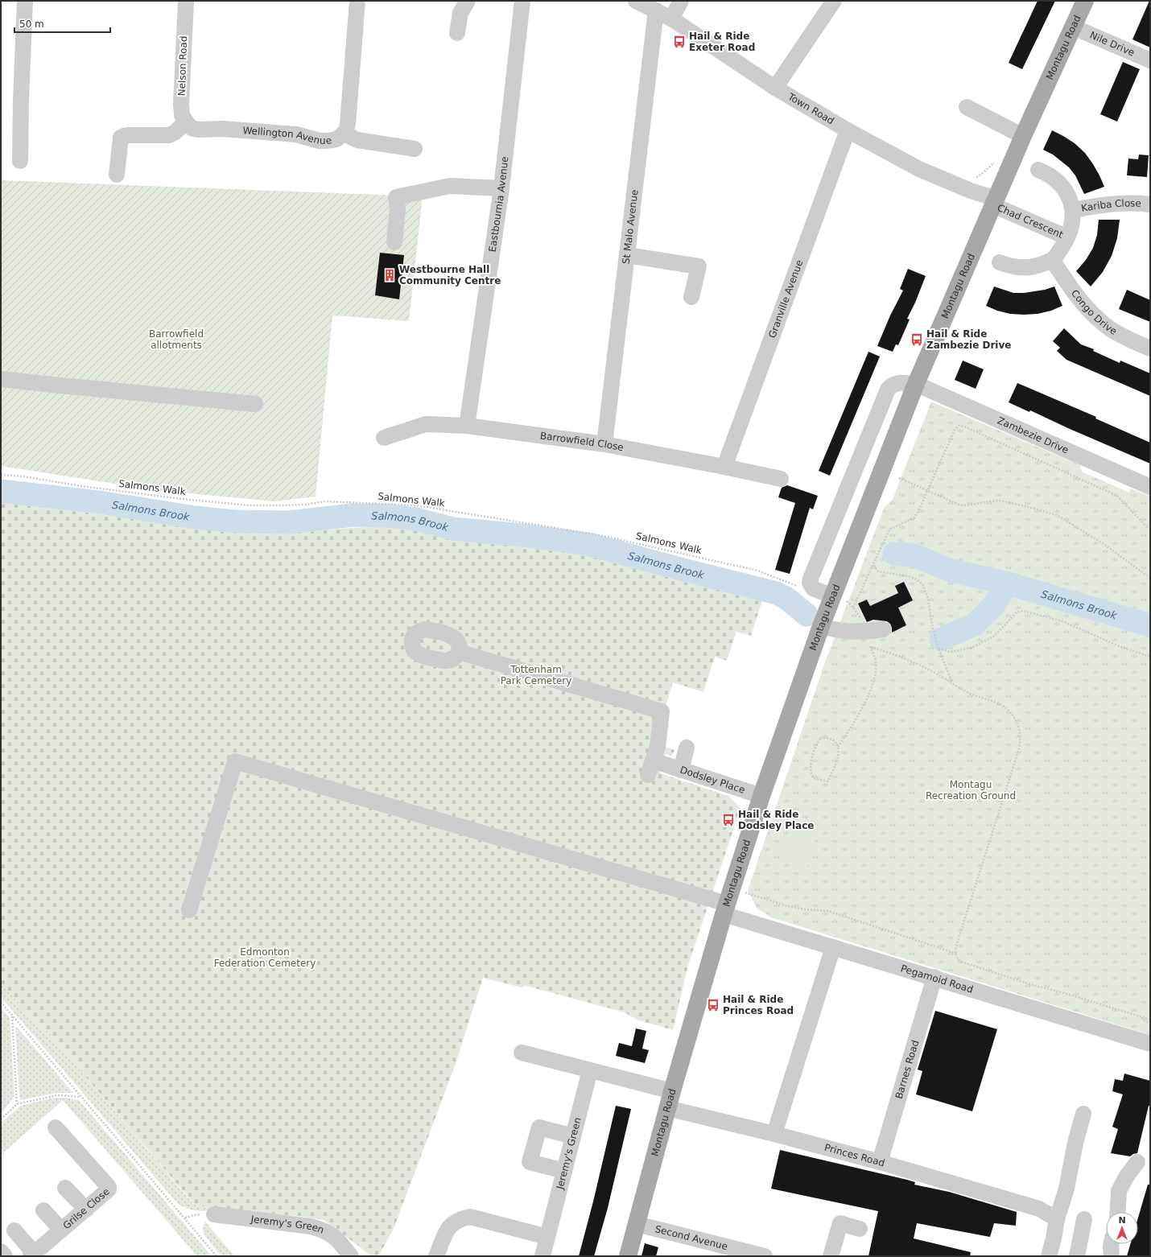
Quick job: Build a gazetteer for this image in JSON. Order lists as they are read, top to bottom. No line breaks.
{"streets":{"main road":["Montagu Road"],"street":["Nile Drive","Nelson Road","Town Road","Wellington Avenue","Eastbournia Avenue","Kariba Close","Chad Crescent","St Malo Avenue","Granville Avenue","Congo Drive","Zambezie Drive","Barrowfield Close","Dodsley Place","Pegamoid Road","Barnes Road","Jeremy's Green","Princes Road","Grilse Close","Second Avenue"],"path":["Salmons Walk"]},"crossings":[["Nile Drive","Montagu Road"],["Montagu Road","Town Road"],["Montagu Road","Chad Crescent"],["Montagu Road","Zambezie Drive"],["Montagu Road","Dodsley Place"],["Montagu Road","Pegamoid Road"],["Montagu Road","Princes Road"],["Montagu Road","Second Avenue"],["Nelson Road","Wellington Avenue"],["Town Road","Chad Crescent"],["Town Road","St Malo Avenue"],["Town Road","Granville Avenue"],["Eastbournia Avenue","Barrowfield Close"],["Kariba Close","Chad Crescent"],["Chad Crescent","Congo Drive"],["St Malo Avenue","Barrowfield Close"],["Granville Avenue","Barrowfield Close"],["Zambezie Drive","Salmons Walk"],["Pegamoid Road","Barnes Road"],["Barnes Road","Princes Road"]],"water":["Salmons Brook"],"parks":["Barrowfield allotments","Tottenham Park Cemetery","Montagu Recreation Ground","Edmonton Federation Cemetery"],"places":{"bus stop":["Hail & Ride Exeter Road","Hail & Ride Zambezie Drive","Hail & Ride Dodsley Place","Hail & Ride Princes Road"],"building":["Westbourne Hall Community Centre"]},"scale_bar":"50 m","north":"top"}
